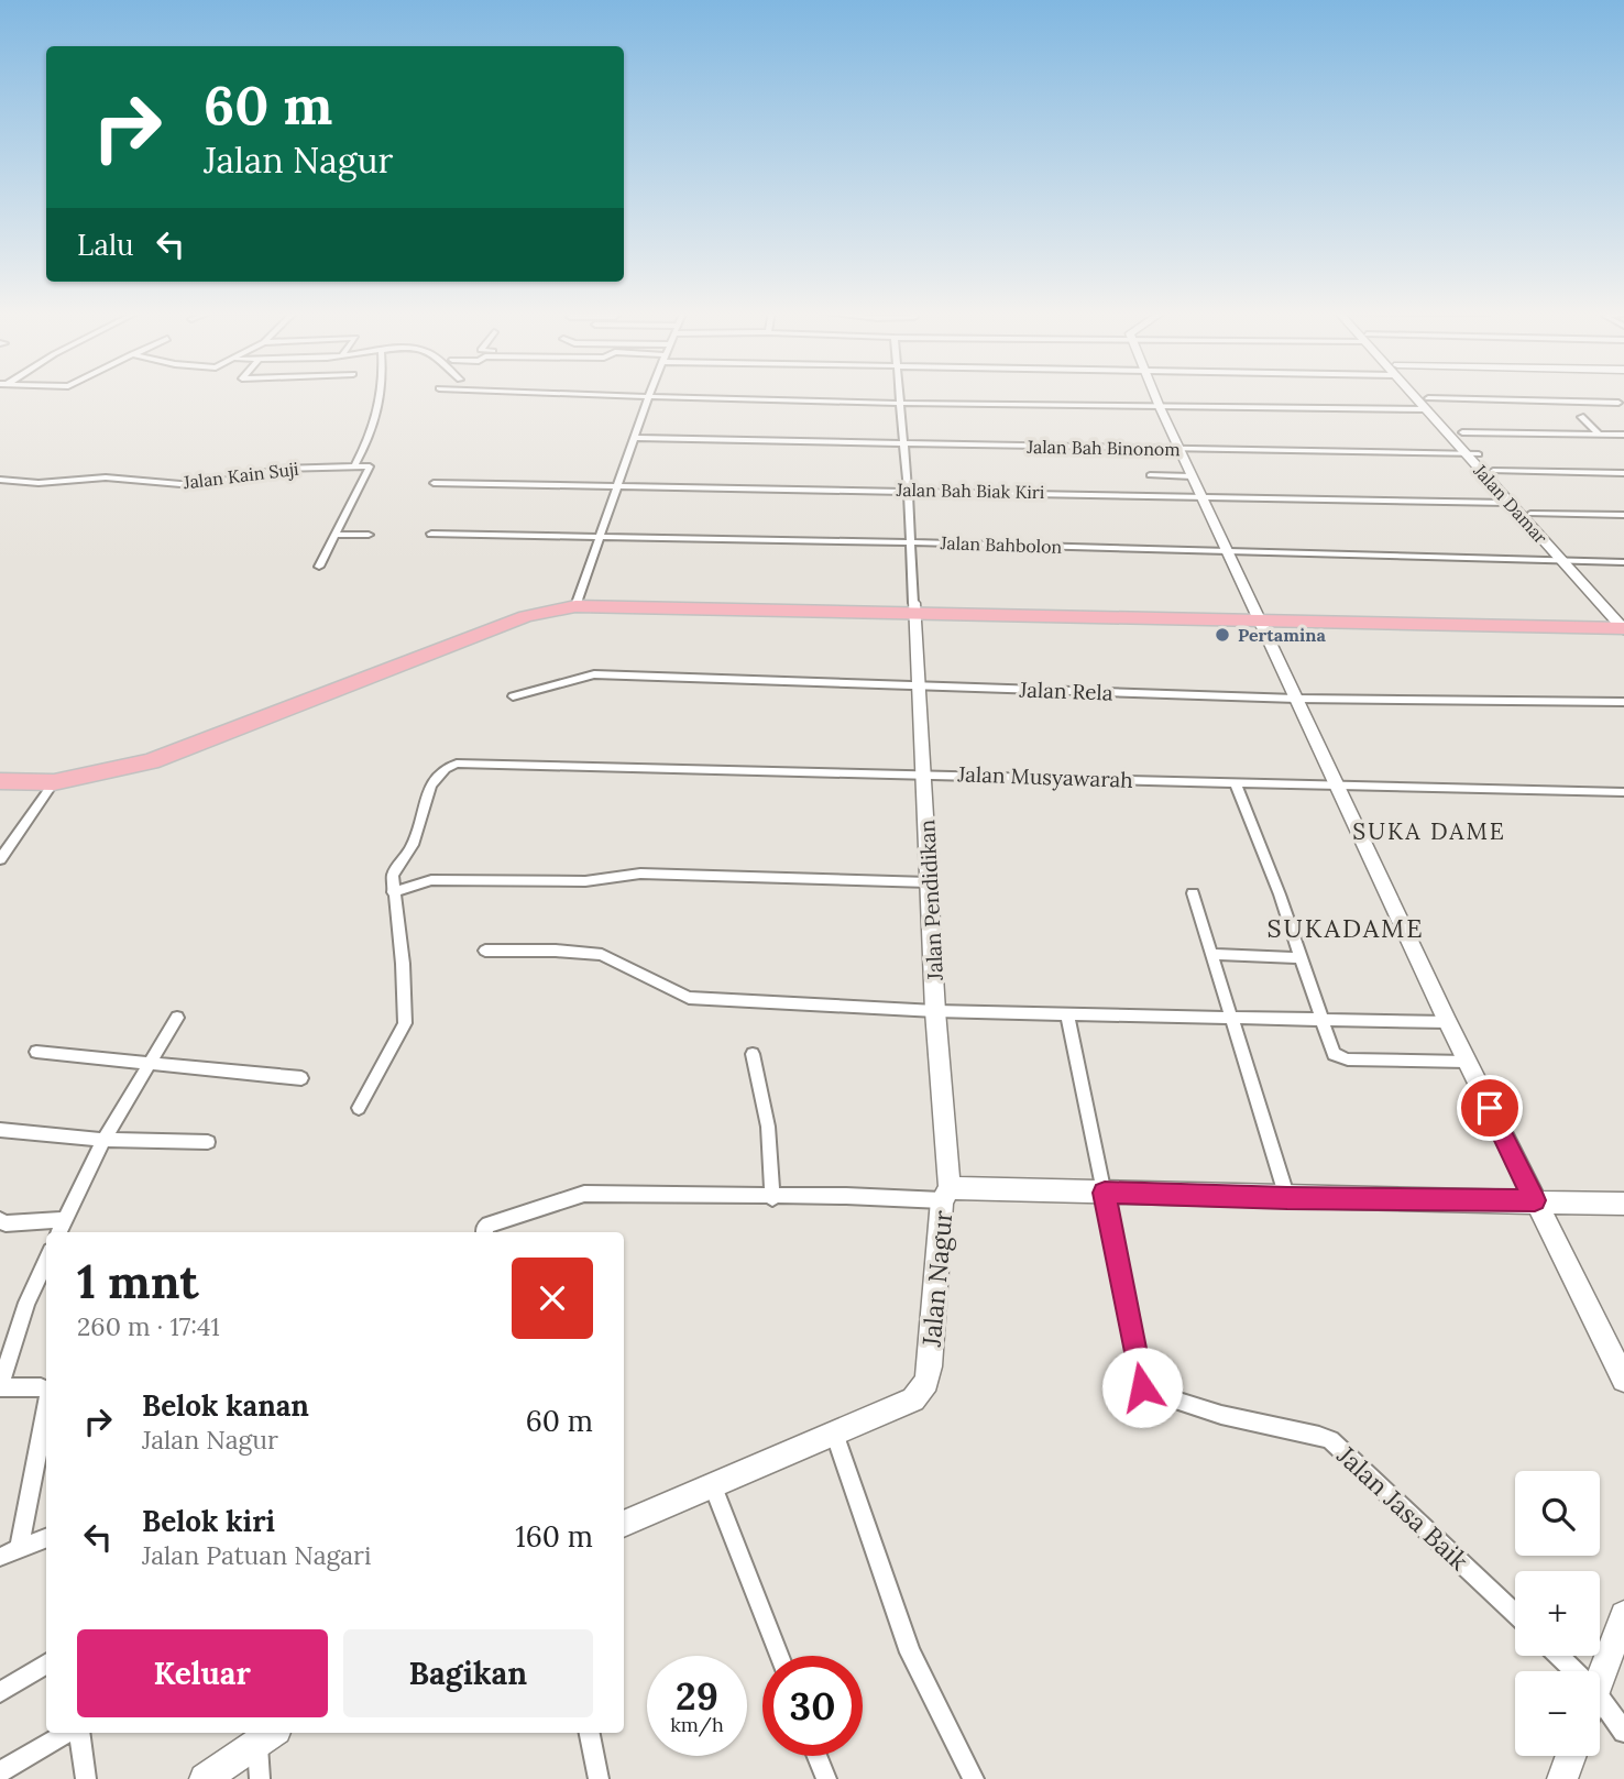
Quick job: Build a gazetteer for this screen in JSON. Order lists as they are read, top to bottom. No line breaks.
{"streets":{"street":["Jalan Bah Binonom","Jalan Kain Suji","Jalan Bah Biak Kiri","Jalan Damar","Jalan Bahbolon","Jalan Rela","Jalan Musyawarah","Jalan Pendidikan","Jalan Nagur","Jalan Jasa Baik"]},"crossings":[["Jalan Bah Binonom","Jalan Damar"],["Jalan Bah Binonom","Jalan Pendidikan"],["Jalan Bah Biak Kiri","Jalan Damar"],["Jalan Bah Biak Kiri","Jalan Pendidikan"],["Jalan Damar","Jalan Bahbolon"],["Jalan Bahbolon","Jalan Pendidikan"],["Jalan Rela","Jalan Pendidikan"],["Jalan Musyawarah","Jalan Pendidikan"],["Jalan Pendidikan","Jalan Nagur"],["Jalan Nagur","Jalan Jasa Baik"]],"districts":["SUKA DAME","SUKADAME"],"places":["Pertamina"],"page":{"turn":["60 m","Jalan Nagur"],"then":"Lalu","heading":["1 mnt","260 m · 17:41"],"list":[{"name":"Belok kanan","note":"Jalan Nagur","value":"60 m"},{"name":"Belok kiri","note":"Jalan Patuan Nagari","value":"160 m"}],"map_buttons":["+","−"],"buttons":["Keluar","Bagikan"],"speed":"29 km/h","limit":"30"}}
